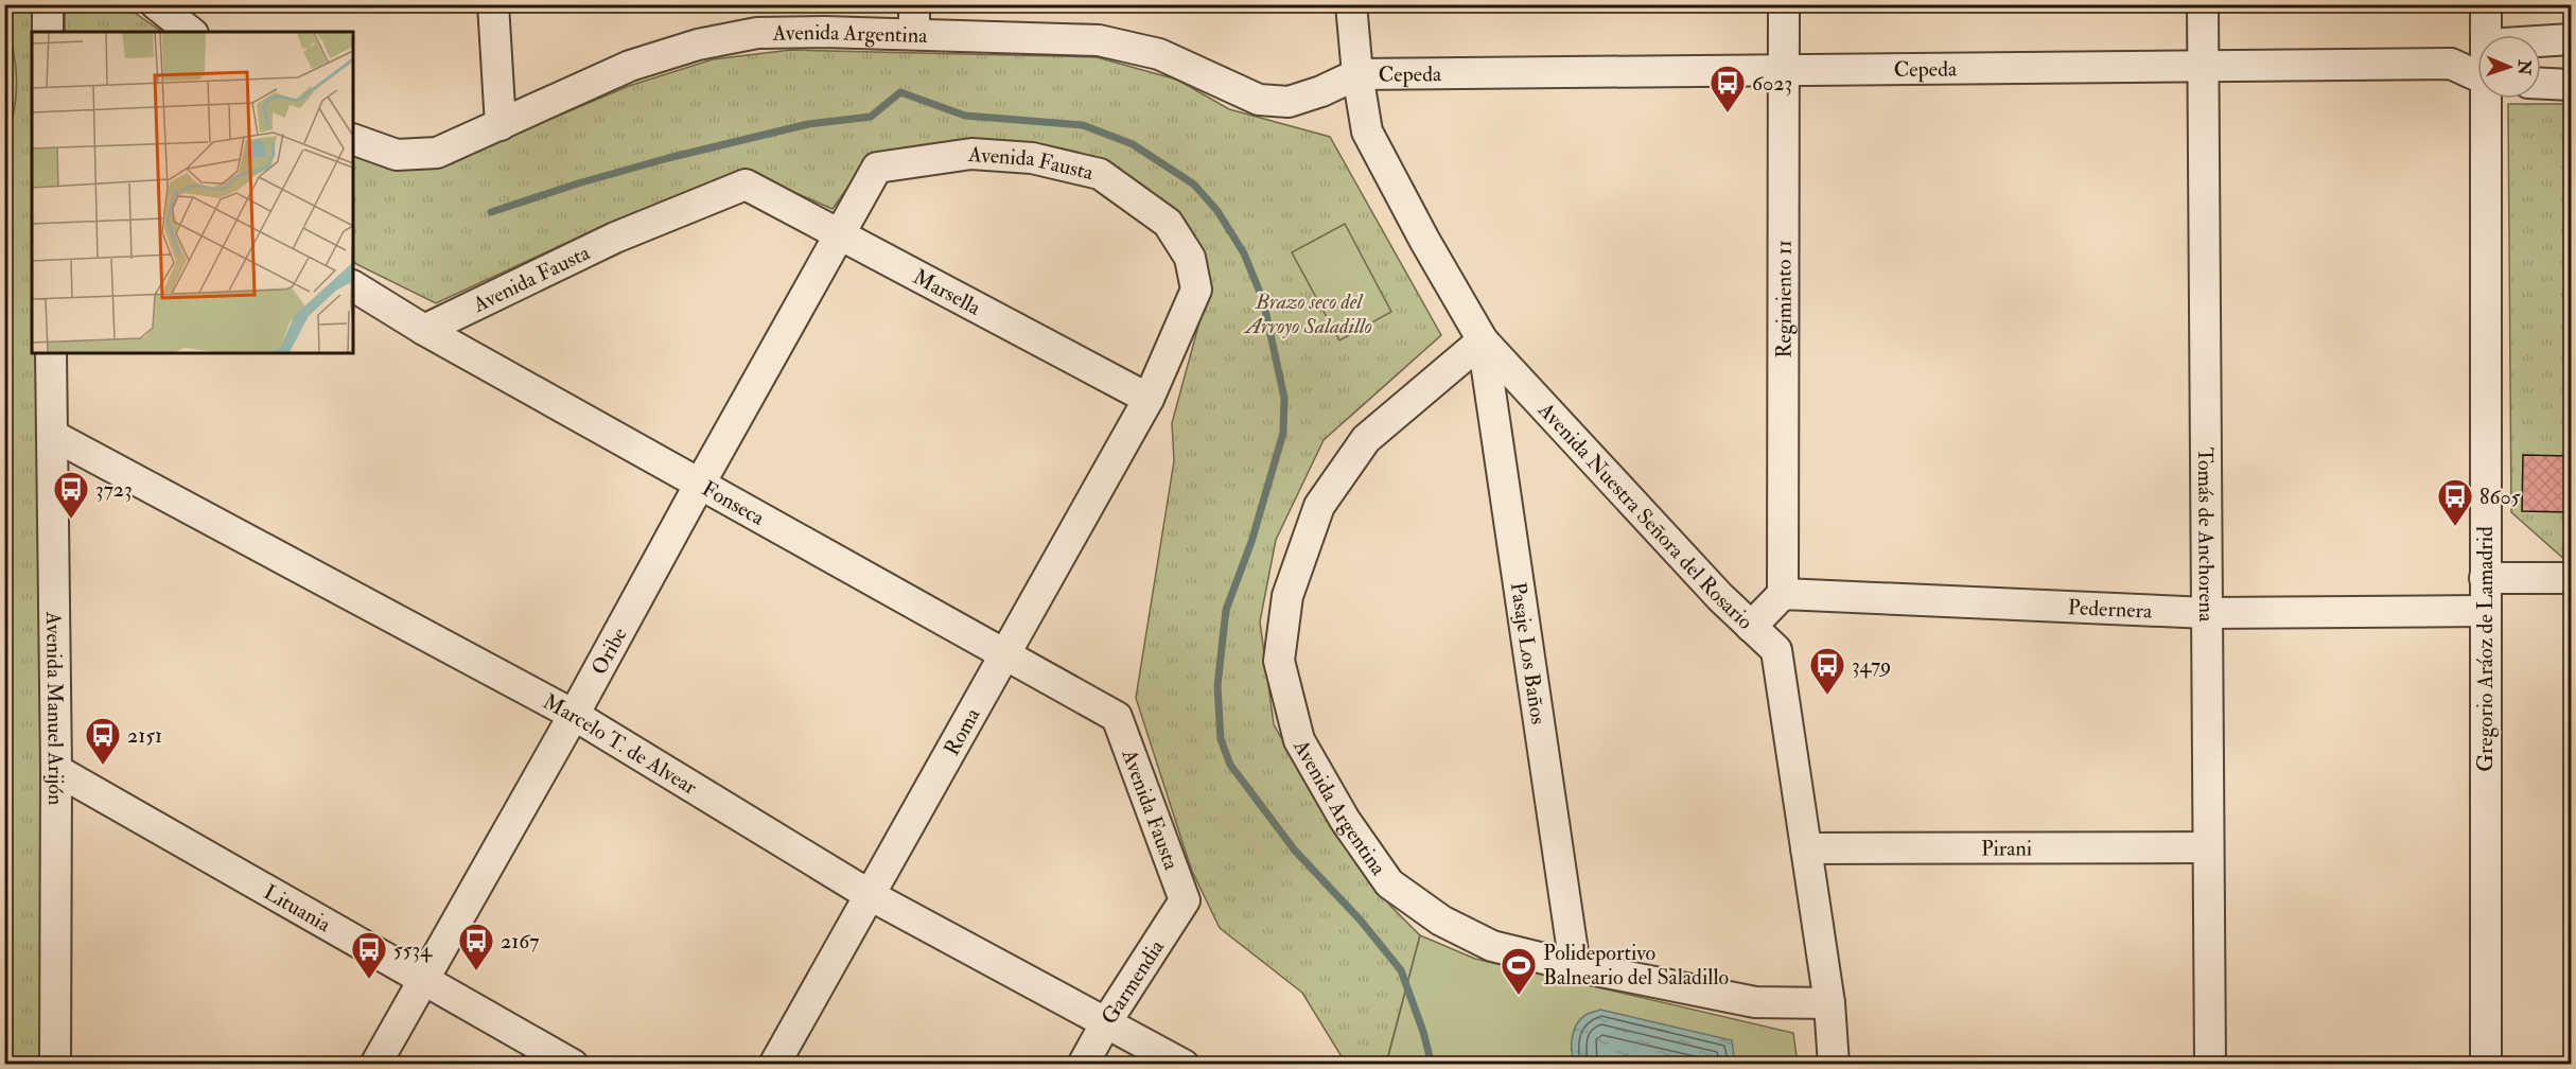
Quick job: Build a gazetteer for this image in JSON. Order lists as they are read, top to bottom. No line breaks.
{"streets":{"street":["Avenida Argentina","Cepeda","Avenida Fausta","Marsella","Regimiento 11","Fonseca","Avenida Nuestra Señora del Rosario","Tomás de Anchorena","Pedernera","Gregorio Aráoz de Lamadrid","Oribe","Pasaje Los Baños","Avenida Manuel Arijón","Roma","Marcelo T. de Alvear","Pirani","Lituania","Garmendia"]},"crossings":[["Avenida Argentina","Cepeda"],["Avenida Argentina","Avenida Nuestra Señora del Rosario"],["Avenida Argentina","Pasaje Los Baños"],["Cepeda","Regimiento 11"],["Cepeda","Avenida Nuestra Señora del Rosario"],["Cepeda","Tomás de Anchorena"],["Avenida Fausta","Marsella"],["Avenida Fausta","Fonseca"],["Avenida Fausta","Oribe"],["Avenida Fausta","Roma"],["Avenida Fausta","Garmendia"],["Marsella","Oribe"],["Marsella","Roma"],["Regimiento 11","Pedernera"],["Fonseca","Oribe"],["Fonseca","Roma"],["Avenida Nuestra Señora del Rosario","Pasaje Los Baños"],["Avenida Nuestra Señora del Rosario","Pirani"],["Tomás de Anchorena","Pedernera"],["Tomás de Anchorena","Pirani"],["Pedernera","Gregorio Aráoz de Lamadrid"],["Oribe","Marcelo T. de Alvear"],["Oribe","Lituania"],["Avenida Manuel Arijón","Marcelo T. de Alvear"],["Avenida Manuel Arijón","Lituania"],["Roma","Marcelo T. de Alvear"],["Marcelo T. de Alvear","Garmendia"]],"parks":["Brazo seco del Arroyo Saladillo"],"places":{"bus stop":["6023","3723","8605","3479","2151","2167","5534"],"sports":["Polideportivo Balneario del Saladillo"]},"north":"right"}
